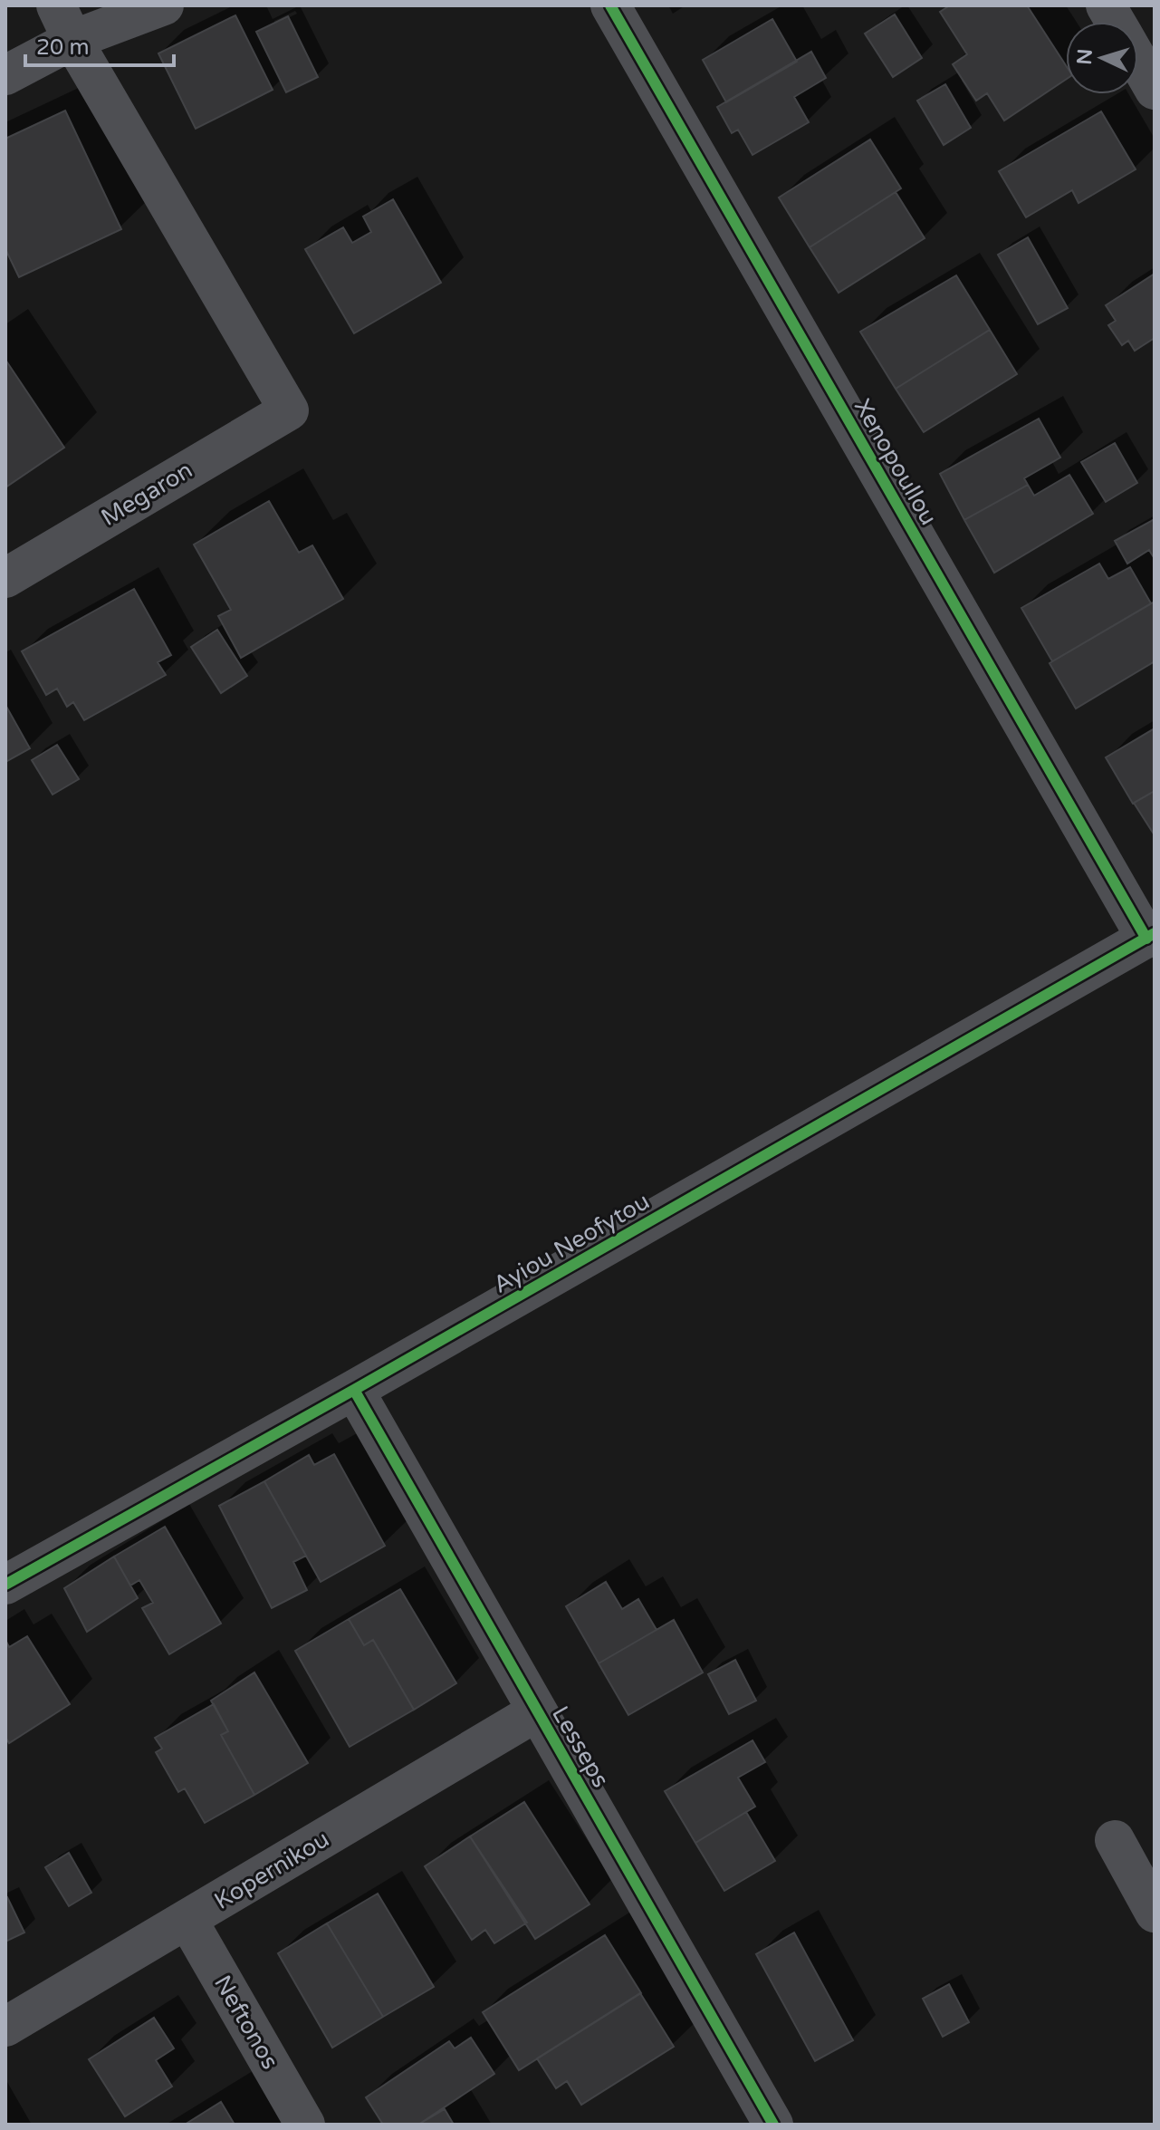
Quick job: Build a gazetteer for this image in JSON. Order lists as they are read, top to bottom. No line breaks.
{"streets":{"street":["Xenopoullou","Megaron","Ayiou Neofytou","Lesseps","Kopernikou","Neftonos"]},"crossings":[["Xenopoullou","Ayiou Neofytou"],["Ayiou Neofytou","Lesseps"],["Lesseps","Kopernikou"],["Kopernikou","Neftonos"]],"scale_bar":"20 m","north":"left"}
